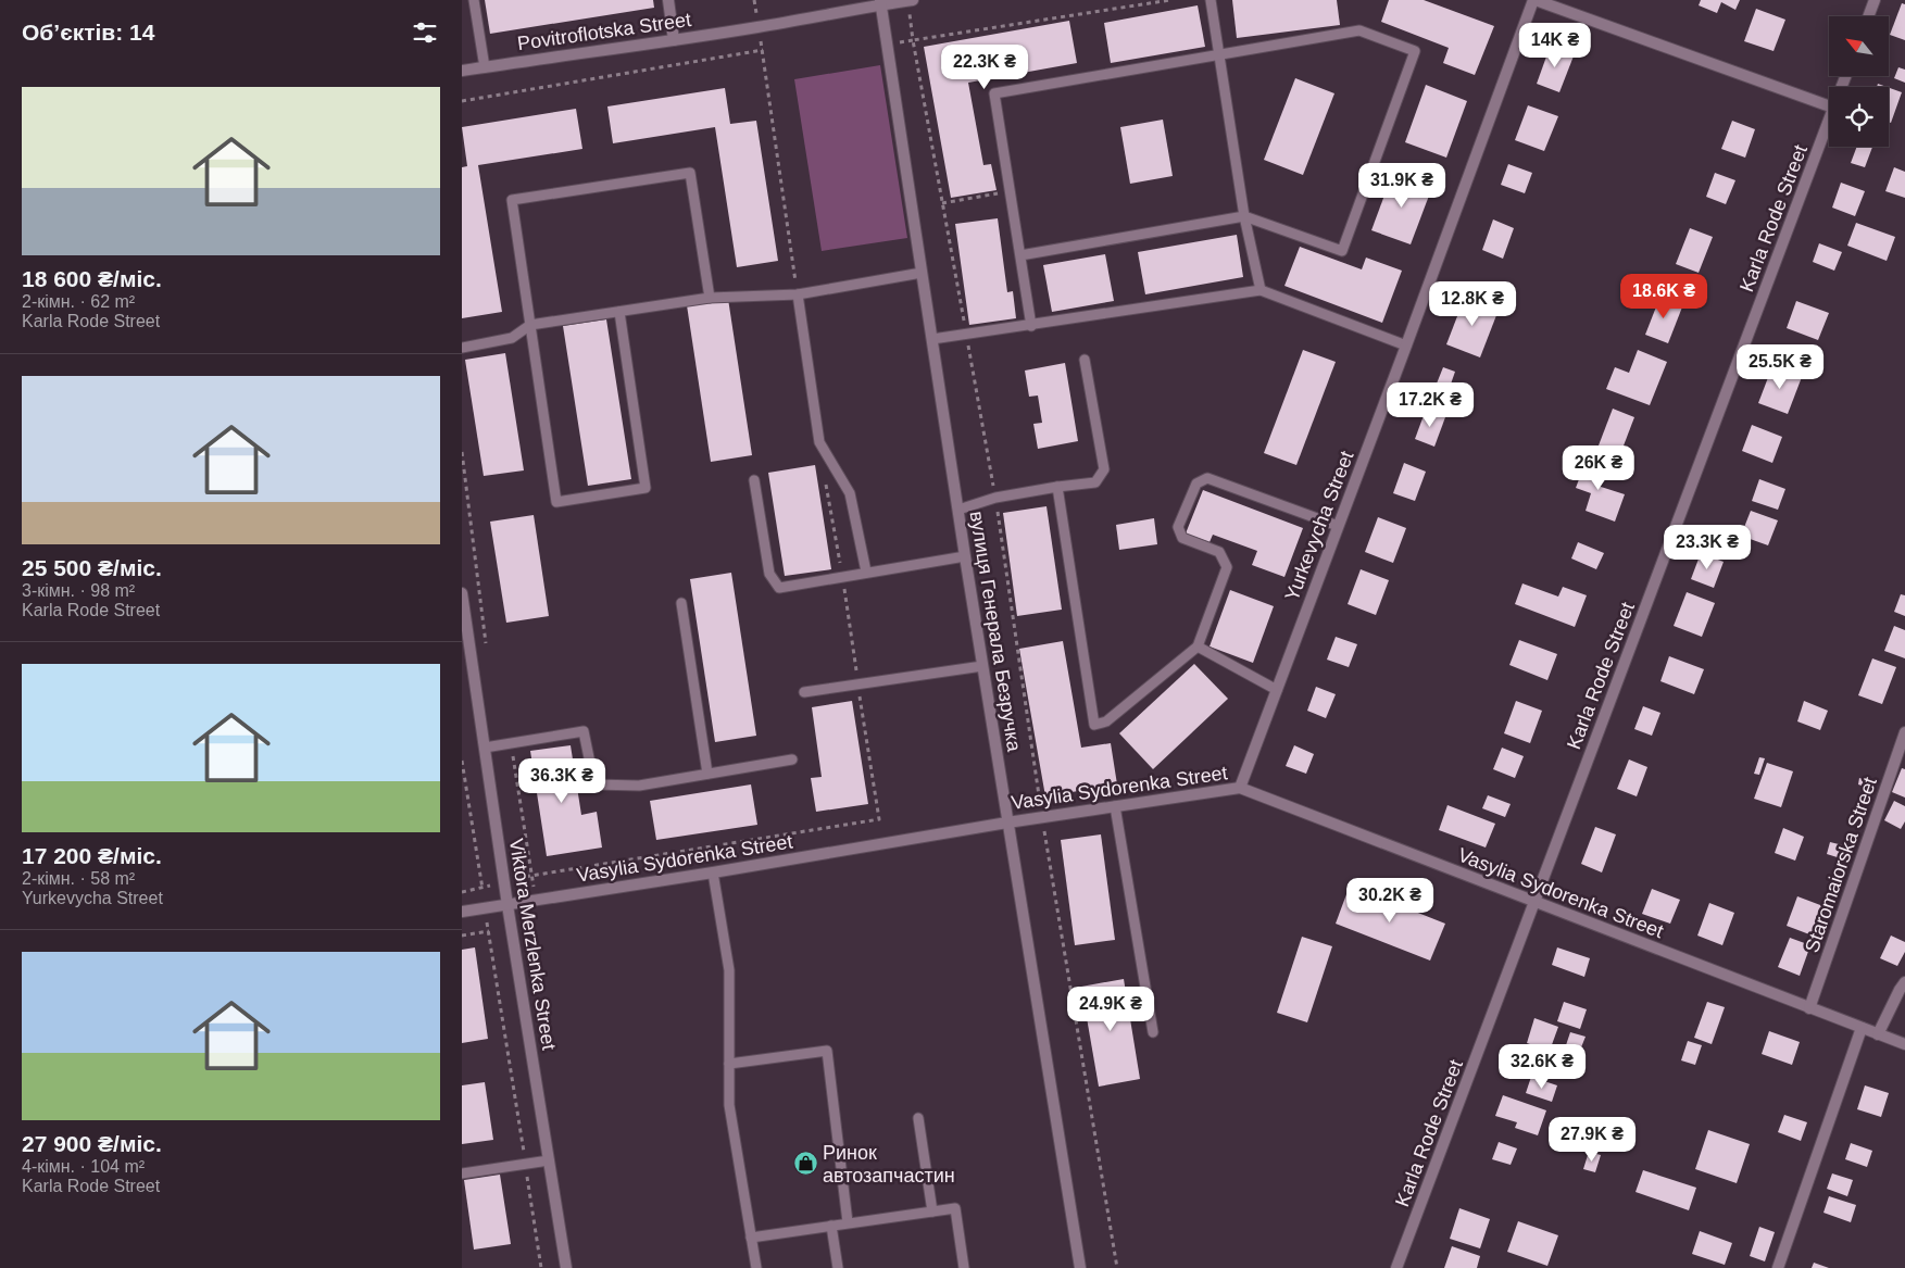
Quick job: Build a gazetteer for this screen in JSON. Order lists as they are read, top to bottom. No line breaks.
{"streets":{"street":["Povitroflotska Street","Karla Rode Street","Yurkevycha Street","вулиця Генерала Безручка","Vasylia Sydorenka Street","Staromaiorska Street","Viktora Merzlenka Street"]},"crossings":[["Povitroflotska Street","вулиця Генерала Безручка"],["Karla Rode Street","Vasylia Sydorenka Street"],["Yurkevycha Street","Vasylia Sydorenka Street"],["вулиця Генерала Безручка","Vasylia Sydorenka Street"],["Vasylia Sydorenka Street","Staromaiorska Street"],["Vasylia Sydorenka Street","Viktora Merzlenka Street"]],"places":{"shop":["Ринок автозапчастин"]},"north":"top left","page":{"heading":"Об’єктів: 14","price":["14K ₴","22.3K ₴","31.9K ₴","18.6K ₴","12.8K ₴","25.5K ₴","17.2K ₴","26K ₴","23.3K ₴","36.3K ₴","30.2K ₴","24.9K ₴","32.6K ₴","27.9K ₴"],"list":[{"name":"18 600 ₴/міс.","note":"2-кімн. · 62 m² · Karla Rode Street"},{"name":"25 500 ₴/міс.","note":"3-кімн. · 98 m² · Karla Rode Street"},{"name":"17 200 ₴/міс.","note":"2-кімн. · 58 m² · Yurkevycha Street"},{"name":"27 900 ₴/міс.","note":"4-кімн. · 104 m² · Karla Rode Street"}]}}
